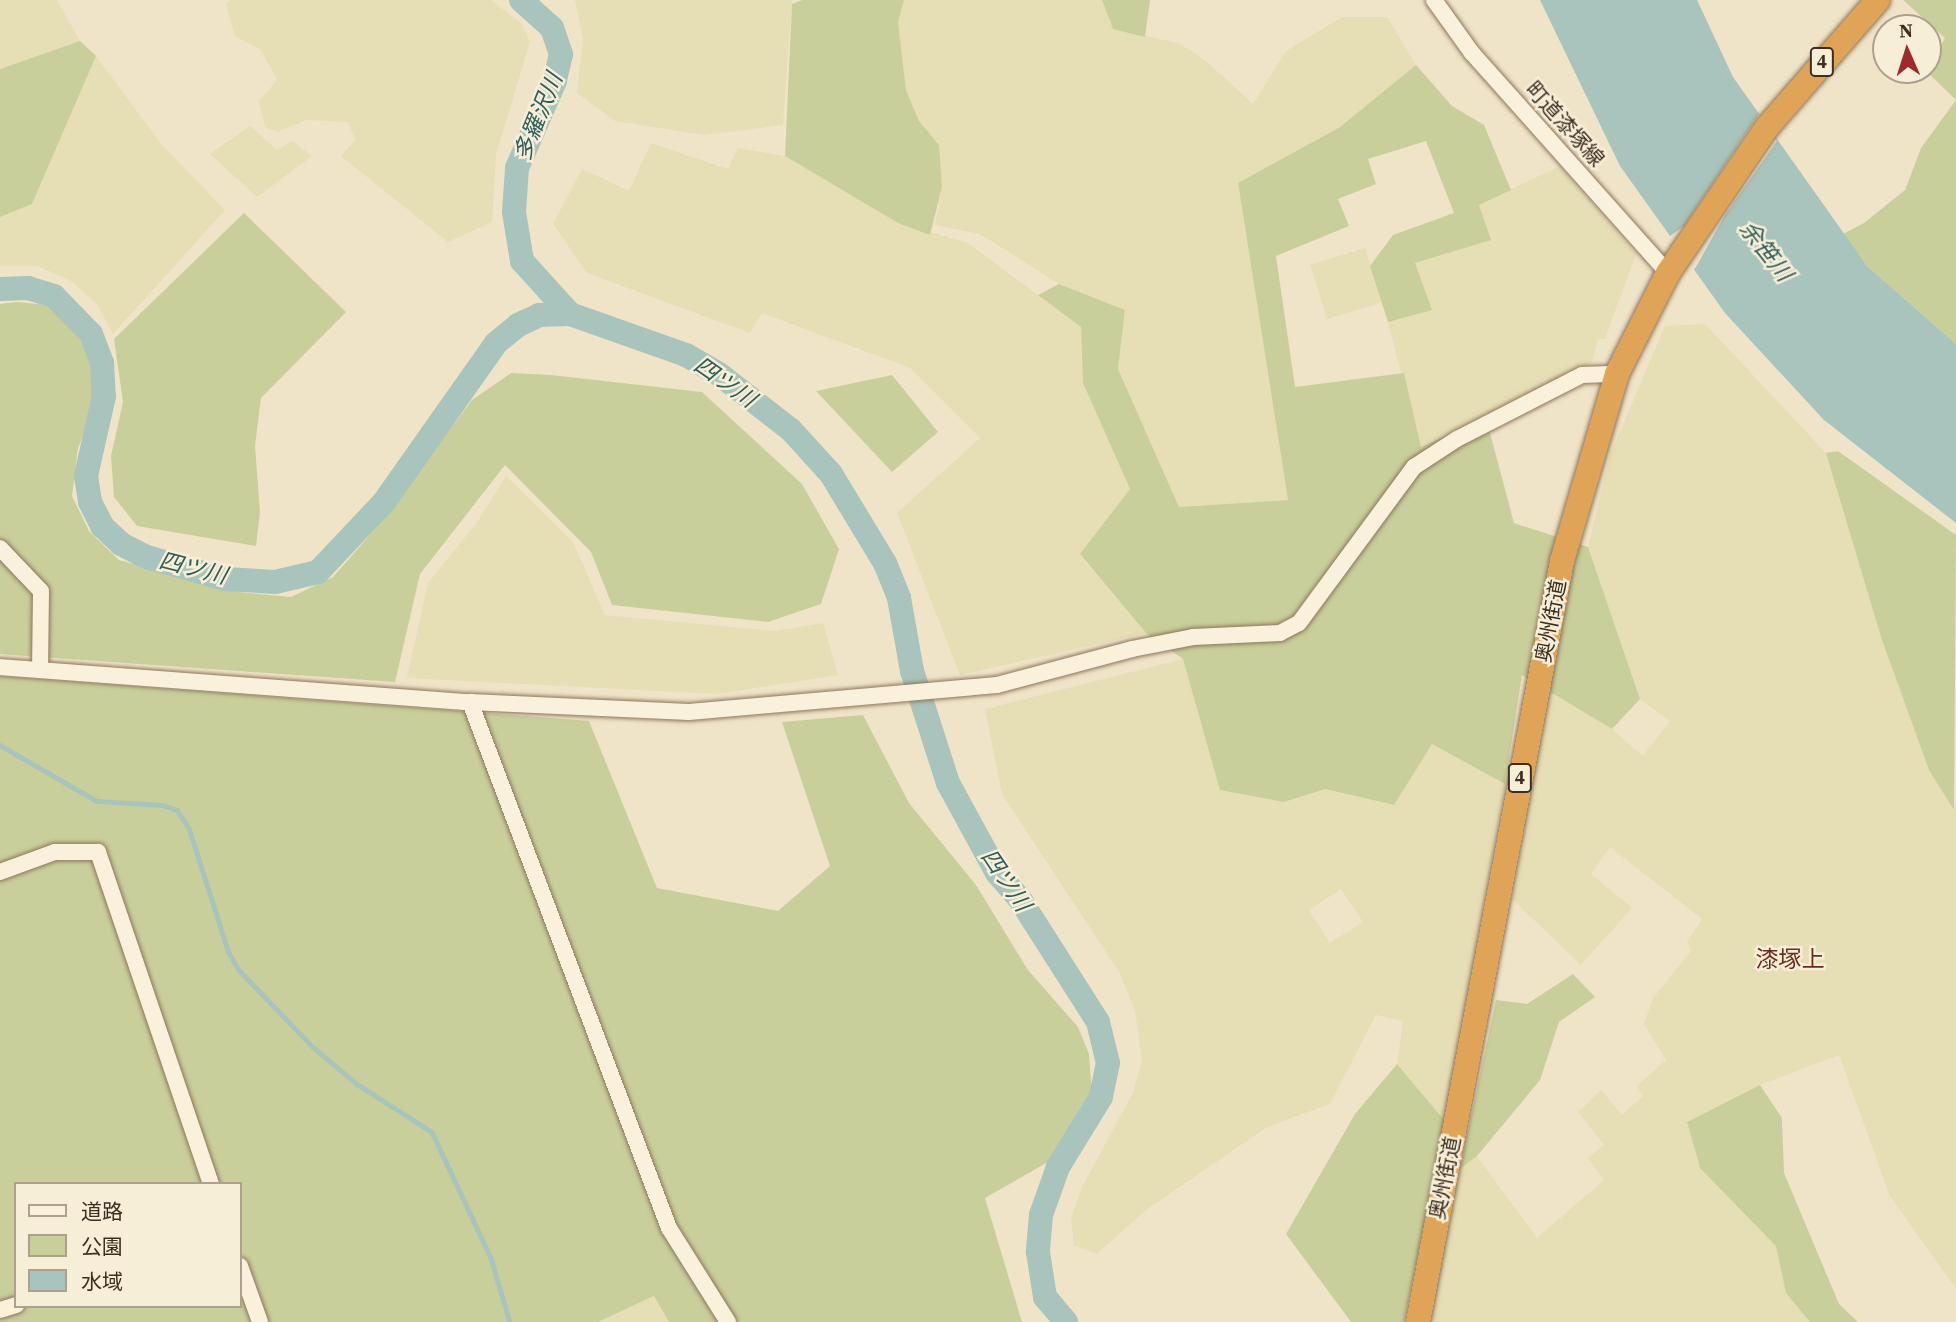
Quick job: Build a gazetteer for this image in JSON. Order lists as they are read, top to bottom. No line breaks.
{"streets":{"highway":["4","奥州街道"],"street":["町道漆塚線"]},"crossings":[["町道漆塚線","奥州街道"]],"districts":["漆塚上"],"water":["多羅沢川","余笹川","四ツ川"],"legend":["道路","公園","水域"],"north":"top"}
